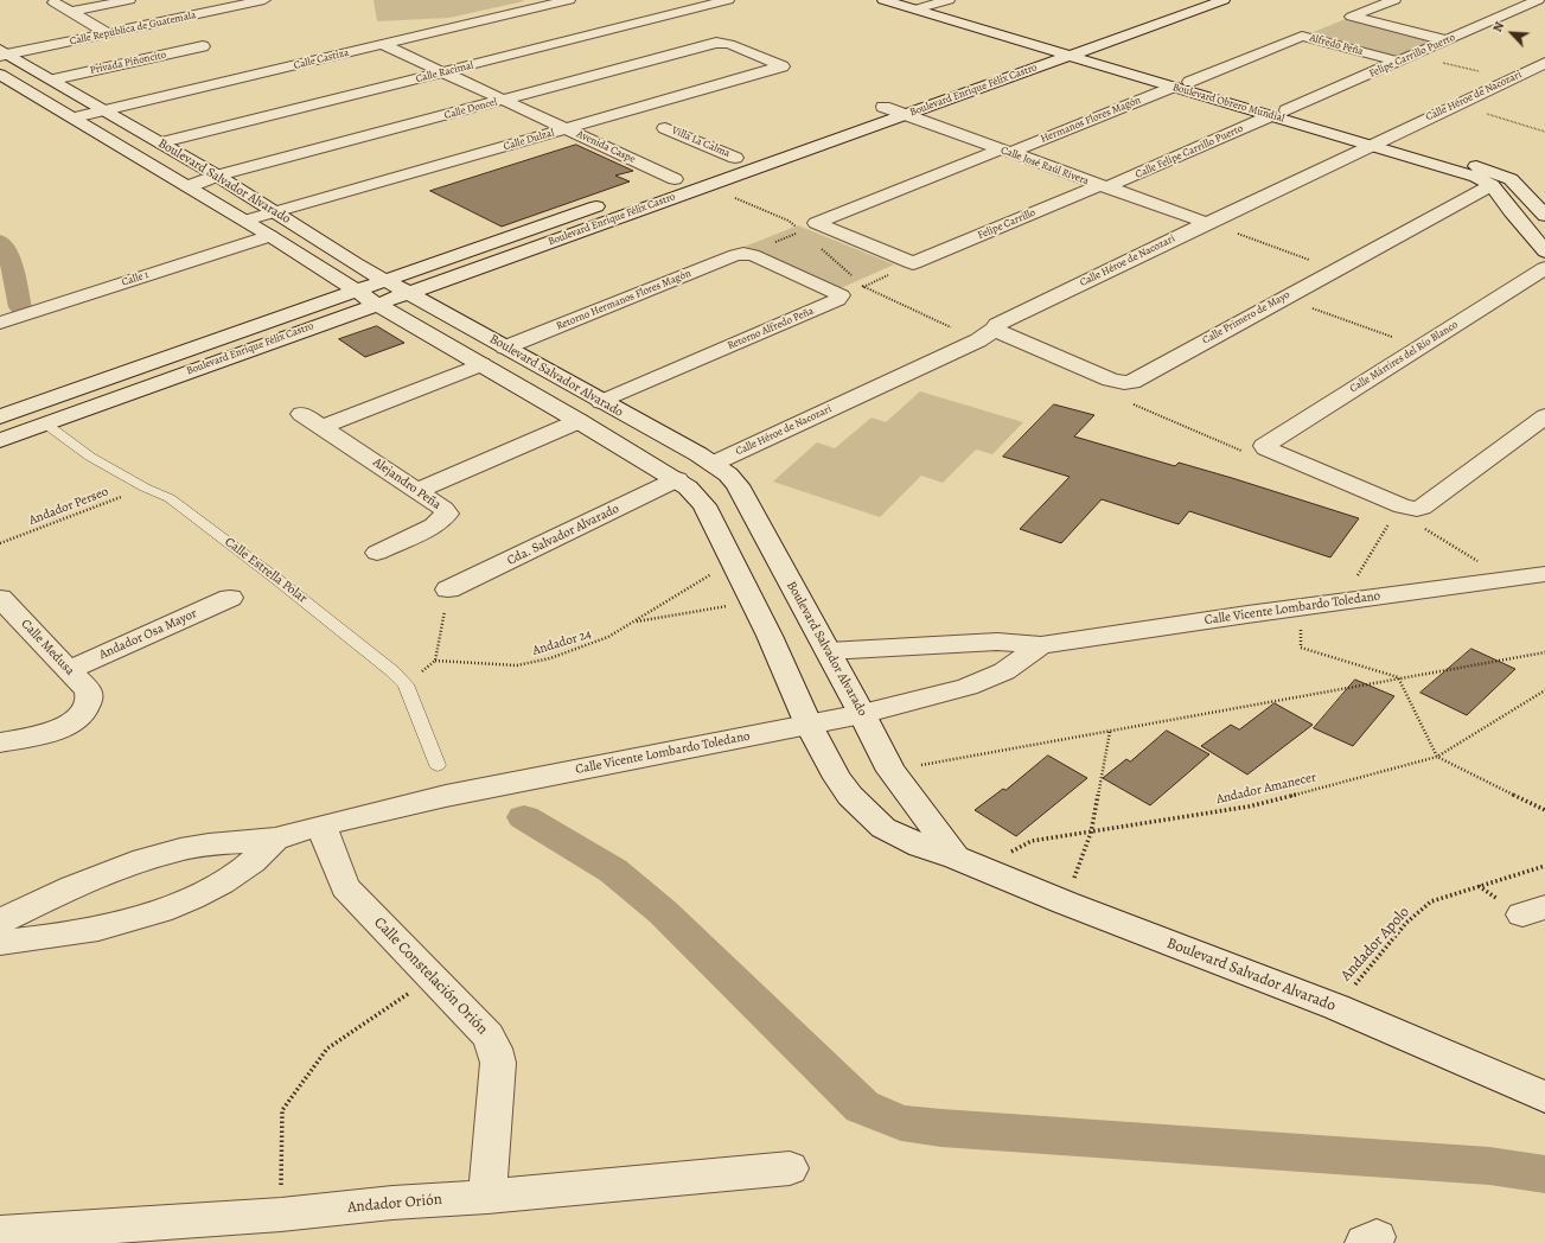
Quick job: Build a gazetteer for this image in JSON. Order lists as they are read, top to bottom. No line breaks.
{"streets":{"street":["Calle República de Guatemala","Alfredo Peña","Felipe Carrillo Puerto","Calle Castiza","Privada Piñoncito","Calle Racimal","Boulevard Enrique Félix Castro","Calle Héroe de Nacozari","Boulevard Obrero Mundial","Calle Doncel","Hermanos Flores Magón","Calle Dulzal","Villa La Calma","Avenida Caspe","Calle Felipe Carrillo Puerto","Calle José Raúl Rivera","Boulevard Salvador Alvarado","Felipe Carrillo","Calle 1","Retorno Hermanos Flores Magón","Calle Primero de Mayo","Retorno Alfredo Peña","Calle Mártires del Río Blanco","Alejandro Peña","Cda. Salvador Alvarado","Calle Vicente Lombardo Toledano","Andador Osa Mayor","Calle Medusa","Calle Constelación Orión","Andador Orión"],"lane":["Calle Estrella Polar"],"path":["Andador Perseo","Andador 24","Andador Amanecer","Andador Apolo"]},"crossings":[["Calle República de Guatemala","Boulevard Salvador Alvarado"],["Alfredo Peña","Felipe Carrillo Puerto"],["Alfredo Peña","Boulevard Obrero Mundial"],["Felipe Carrillo Puerto","Boulevard Obrero Mundial"],["Felipe Carrillo Puerto","Calle Felipe Carrillo Puerto"],["Calle Castiza","Avenida Caspe"],["Calle Castiza","Boulevard Salvador Alvarado"],["Privada Piñoncito","Boulevard Salvador Alvarado"],["Calle Racimal","Avenida Caspe"],["Calle Racimal","Boulevard Salvador Alvarado"],["Boulevard Enrique Félix Castro","Boulevard Obrero Mundial"],["Boulevard Enrique Félix Castro","Avenida Caspe"],["Boulevard Enrique Félix Castro","Calle José Raúl Rivera"],["Boulevard Enrique Félix Castro","Boulevard Salvador Alvarado"],["Boulevard Enrique Félix Castro","Calle Estrella Polar"],["Calle Héroe de Nacozari","Boulevard Obrero Mundial"],["Calle Héroe de Nacozari","Calle José Raúl Rivera"],["Calle Héroe de Nacozari","Boulevard Salvador Alvarado"],["Calle Héroe de Nacozari","Calle Primero de Mayo"],["Boulevard Obrero Mundial","Hermanos Flores Magón"],["Boulevard Obrero Mundial","Calle Felipe Carrillo Puerto"],["Boulevard Obrero Mundial","Calle Primero de Mayo"],["Calle Doncel","Calle Dulzal"],["Calle Doncel","Avenida Caspe"],["Calle Doncel","Boulevard Salvador Alvarado"],["Hermanos Flores Magón","Calle José Raúl Rivera"],["Calle Dulzal","Avenida Caspe"],["Calle Dulzal","Boulevard Salvador Alvarado"],["Calle Felipe Carrillo Puerto","Calle José Raúl Rivera"],["Calle Felipe Carrillo Puerto","Felipe Carrillo"],["Calle José Raúl Rivera","Felipe Carrillo"],["Boulevard Salvador Alvarado","Calle 1"],["Boulevard Salvador Alvarado","Retorno Hermanos Flores Magón"],["Boulevard Salvador Alvarado","Retorno Alfredo Peña"],["Boulevard Salvador Alvarado","Cda. Salvador Alvarado"],["Boulevard Salvador Alvarado","Calle Vicente Lombardo Toledano"],["Boulevard Salvador Alvarado","Andador 24"],["Boulevard Salvador Alvarado","Andador Amanecer"],["Boulevard Salvador Alvarado","Andador Apolo"],["Andador Perseo","Calle Estrella Polar"],["Calle Vicente Lombardo Toledano","Calle Constelación Orión"],["Andador Osa Mayor","Calle Medusa"],["Calle Constelación Orión","Andador Orión"]],"north":"top left"}
